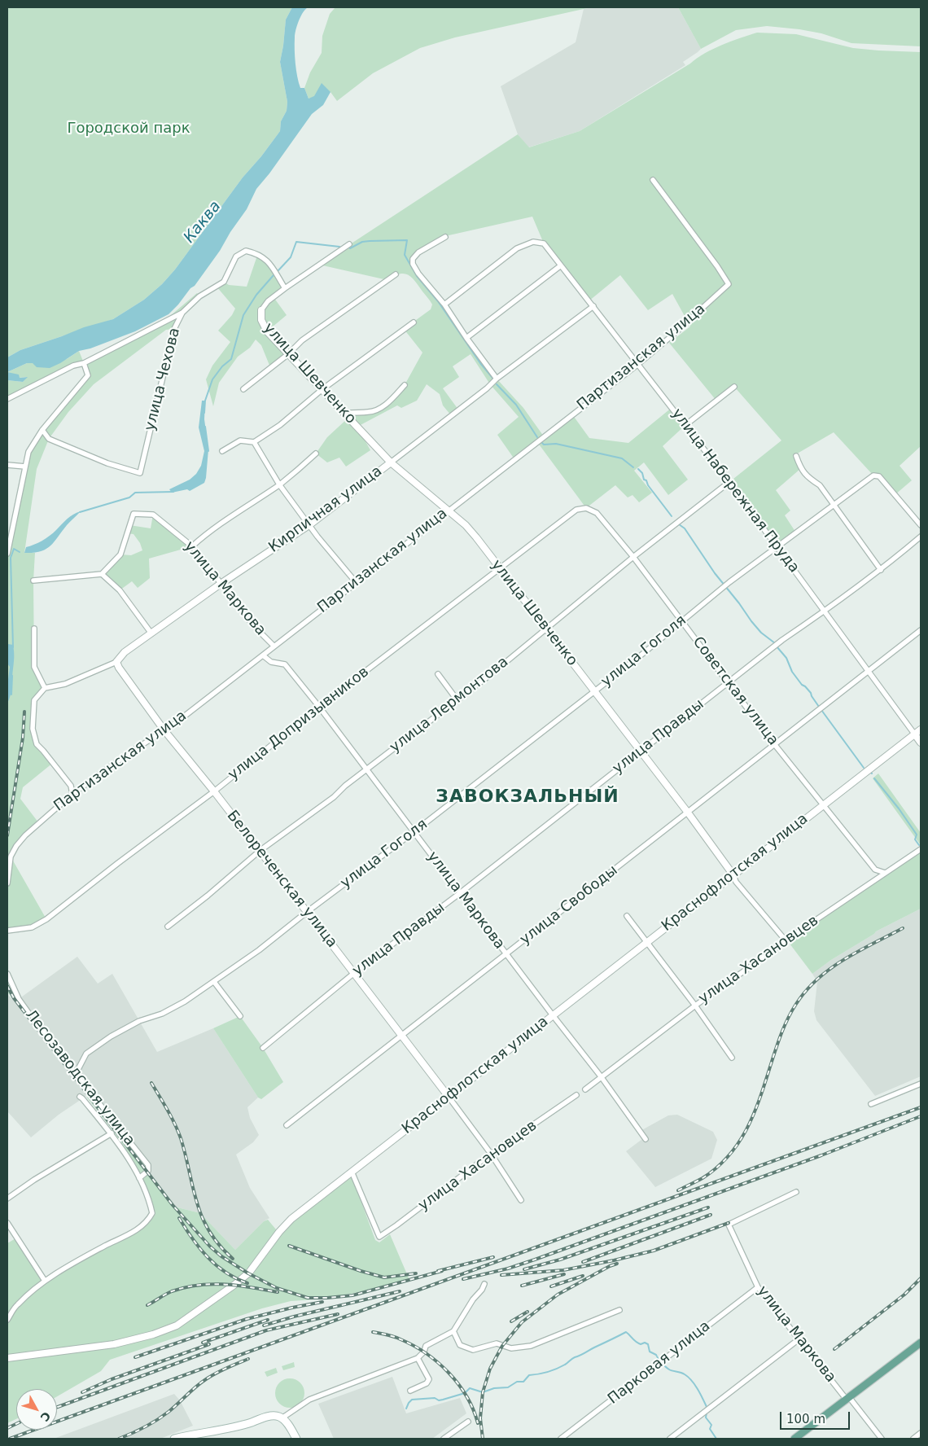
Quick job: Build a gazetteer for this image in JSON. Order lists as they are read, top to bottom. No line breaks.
{"streets":{"street":["Партизанская улица","улица Шевченко","улица Чехова","улица Набережная Пруда","Кирпичная улица","улица Маркова","улица Гоголя","Советская улица","улица Лермонтова","улица Допризывников","улица Правды","Краснофлотская улица","Белореченская улица","улица Свободы","улица Хасановцев","Лесозаводская улица","Парковая улица"]},"crossings":[["Партизанская улица","улица Шевченко"],["Партизанская улица","улица Набережная Пруда"],["Партизанская улица","улица Маркова"],["Партизанская улица","Белореченская улица"],["улица Шевченко","Кирпичная улица"],["улица Шевченко","улица Гоголя"],["улица Шевченко","улица Лермонтова"],["улица Шевченко","улица Допризывников"],["улица Шевченко","улица Правды"],["улица Шевченко","Краснофлотская улица"],["улица Шевченко","улица Свободы"],["улица Шевченко","улица Хасановцев"],["улица Набережная Пруда","Кирпичная улица"],["улица Набережная Пруда","улица Гоголя"],["улица Набережная Пруда","улица Лермонтова"],["улица Набережная Пруда","улица Правды"],["улица Набережная Пруда","Краснофлотская улица"],["улица Набережная Пруда","улица Свободы"],["Кирпичная улица","улица Маркова"],["Кирпичная улица","Белореченская улица"],["улица Маркова","улица Гоголя"],["улица Маркова","улица Лермонтова"],["улица Маркова","улица Допризывников"],["улица Маркова","улица Правды"],["улица Маркова","Краснофлотская улица"],["улица Маркова","улица Свободы"],["улица Маркова","улица Хасановцев"],["улица Маркова","Парковая улица"],["улица Гоголя","Советская улица"],["улица Гоголя","Белореченская улица"],["улица Гоголя","Лесозаводская улица"],["Советская улица","улица Лермонтова"],["Советская улица","улица Допризывников"],["Советская улица","улица Правды"],["Советская улица","Краснофлотская улица"],["Советская улица","улица Свободы"],["Советская улица","улица Хасановцев"],["улица Лермонтова","Белореченская улица"],["улица Допризывников","Белореченская улица"],["улица Правды","Белореченская улица"],["Краснофлотская улица","Белореченская улица"],["Краснофлотская улица","улица Хасановцев"],["Белореченская улица","улица Свободы"]],"districts":["ЗАВОКЗАЛЬНЫЙ"],"water":["Каква"],"parks":["Городской парк"],"scale_bar":"100 m","north":"bottom right"}
